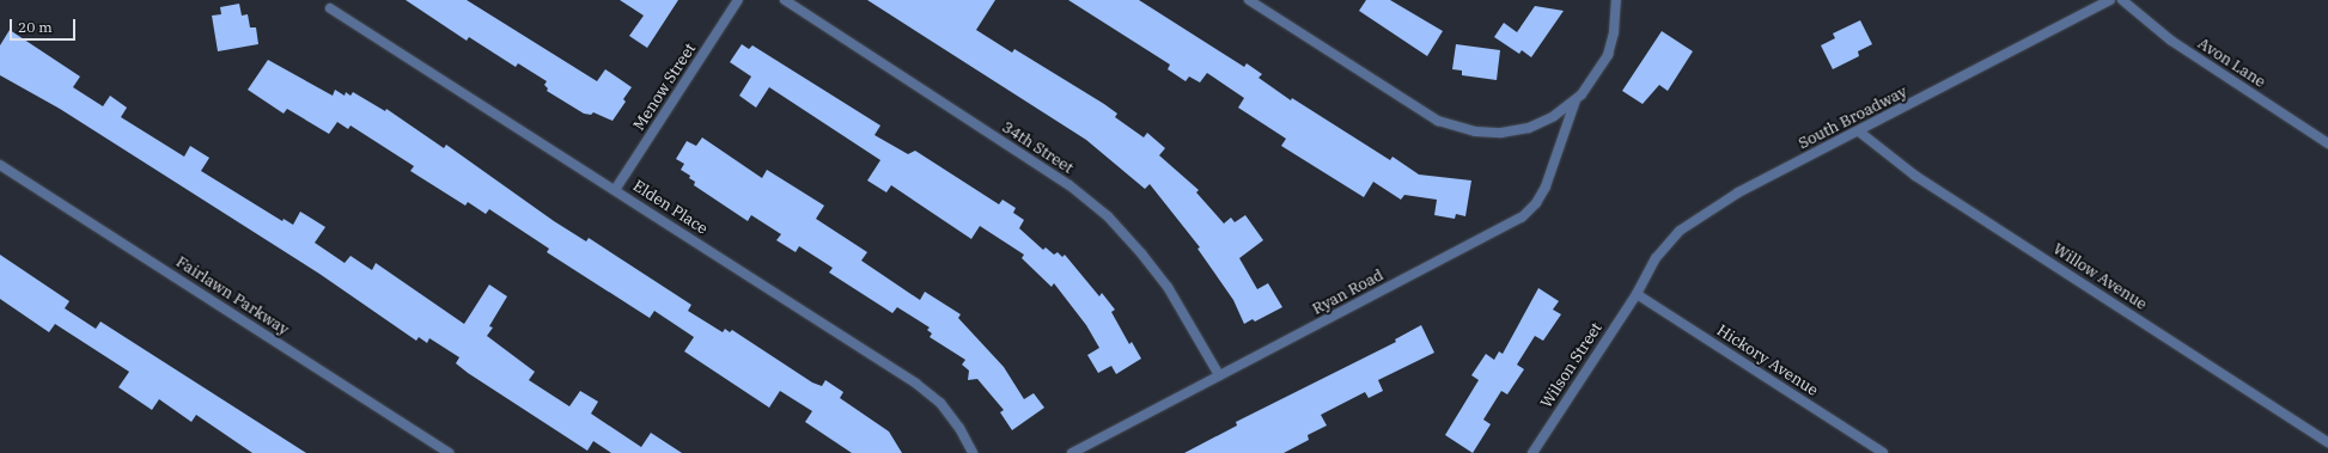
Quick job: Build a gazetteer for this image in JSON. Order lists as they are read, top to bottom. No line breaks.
{"streets":{"street":["Avon Lane","Menow Street","South Broadway","34th Street","Elden Place","Willow Avenue","Ryan Road","Fairlawn Parkway","Hickory Avenue","Wilson Street"]},"crossings":[["Menow Street","Elden Place"],["South Broadway","Willow Avenue"],["South Broadway","Hickory Avenue"],["South Broadway","Wilson Street"],["34th Street","Ryan Road"],["Hickory Avenue","Wilson Street"]],"scale_bar":"20 m"}
